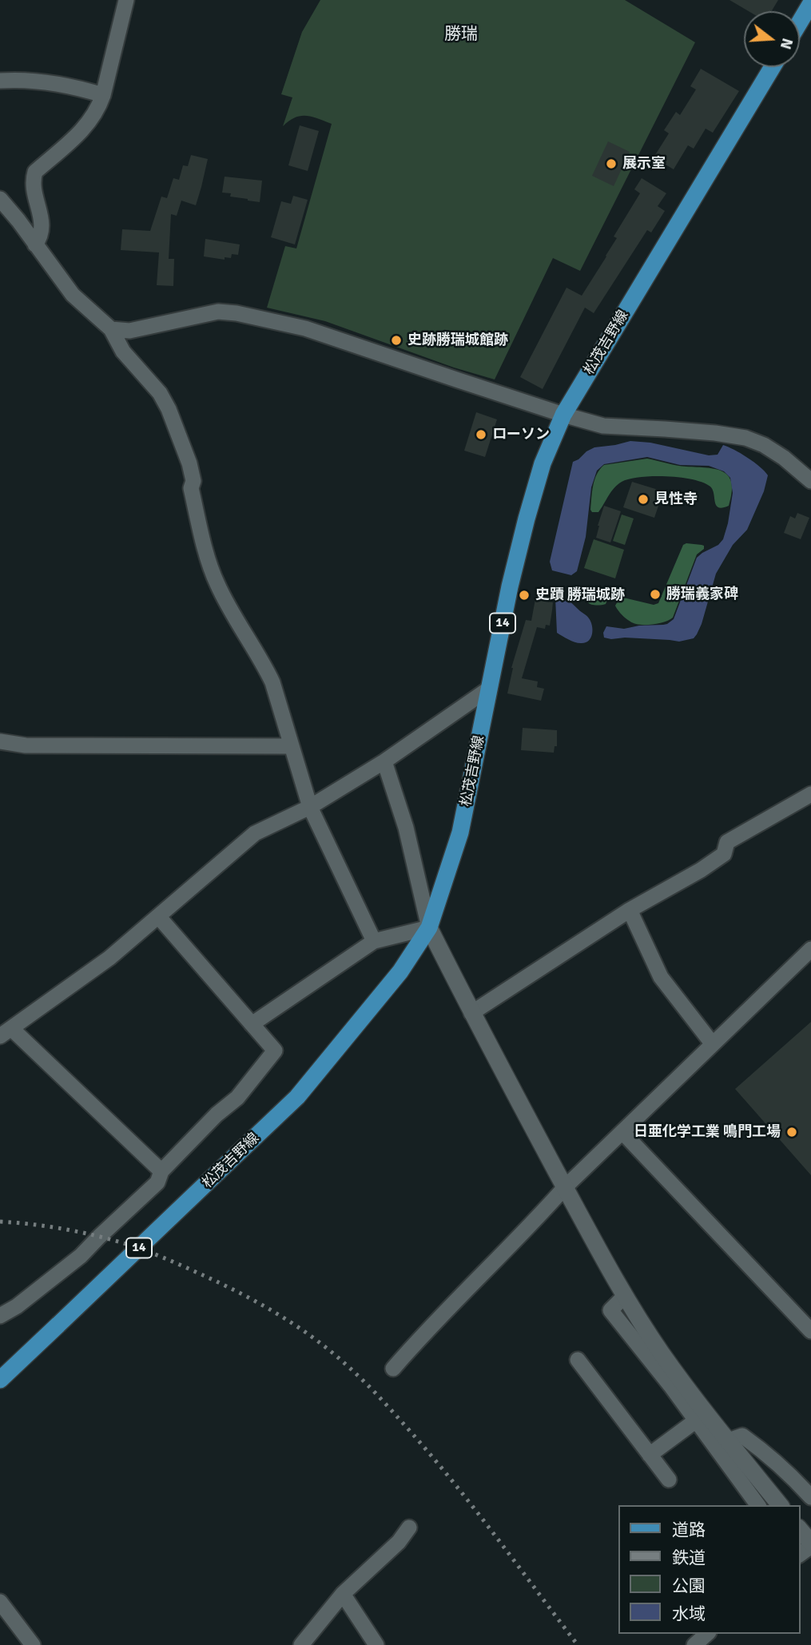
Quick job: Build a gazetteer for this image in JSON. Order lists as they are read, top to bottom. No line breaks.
{"streets":{"main road":["松茂吉野線","14"]},"districts":["勝瑞"],"places":["展示室","史跡勝瑞城館跡","ローソン","見性寺","勝瑞義家碑","史蹟 勝瑞城跡","日亜化学工業 鳴門工場"],"legend":["道路","鉄道","公園","水域"],"north":"right"}
